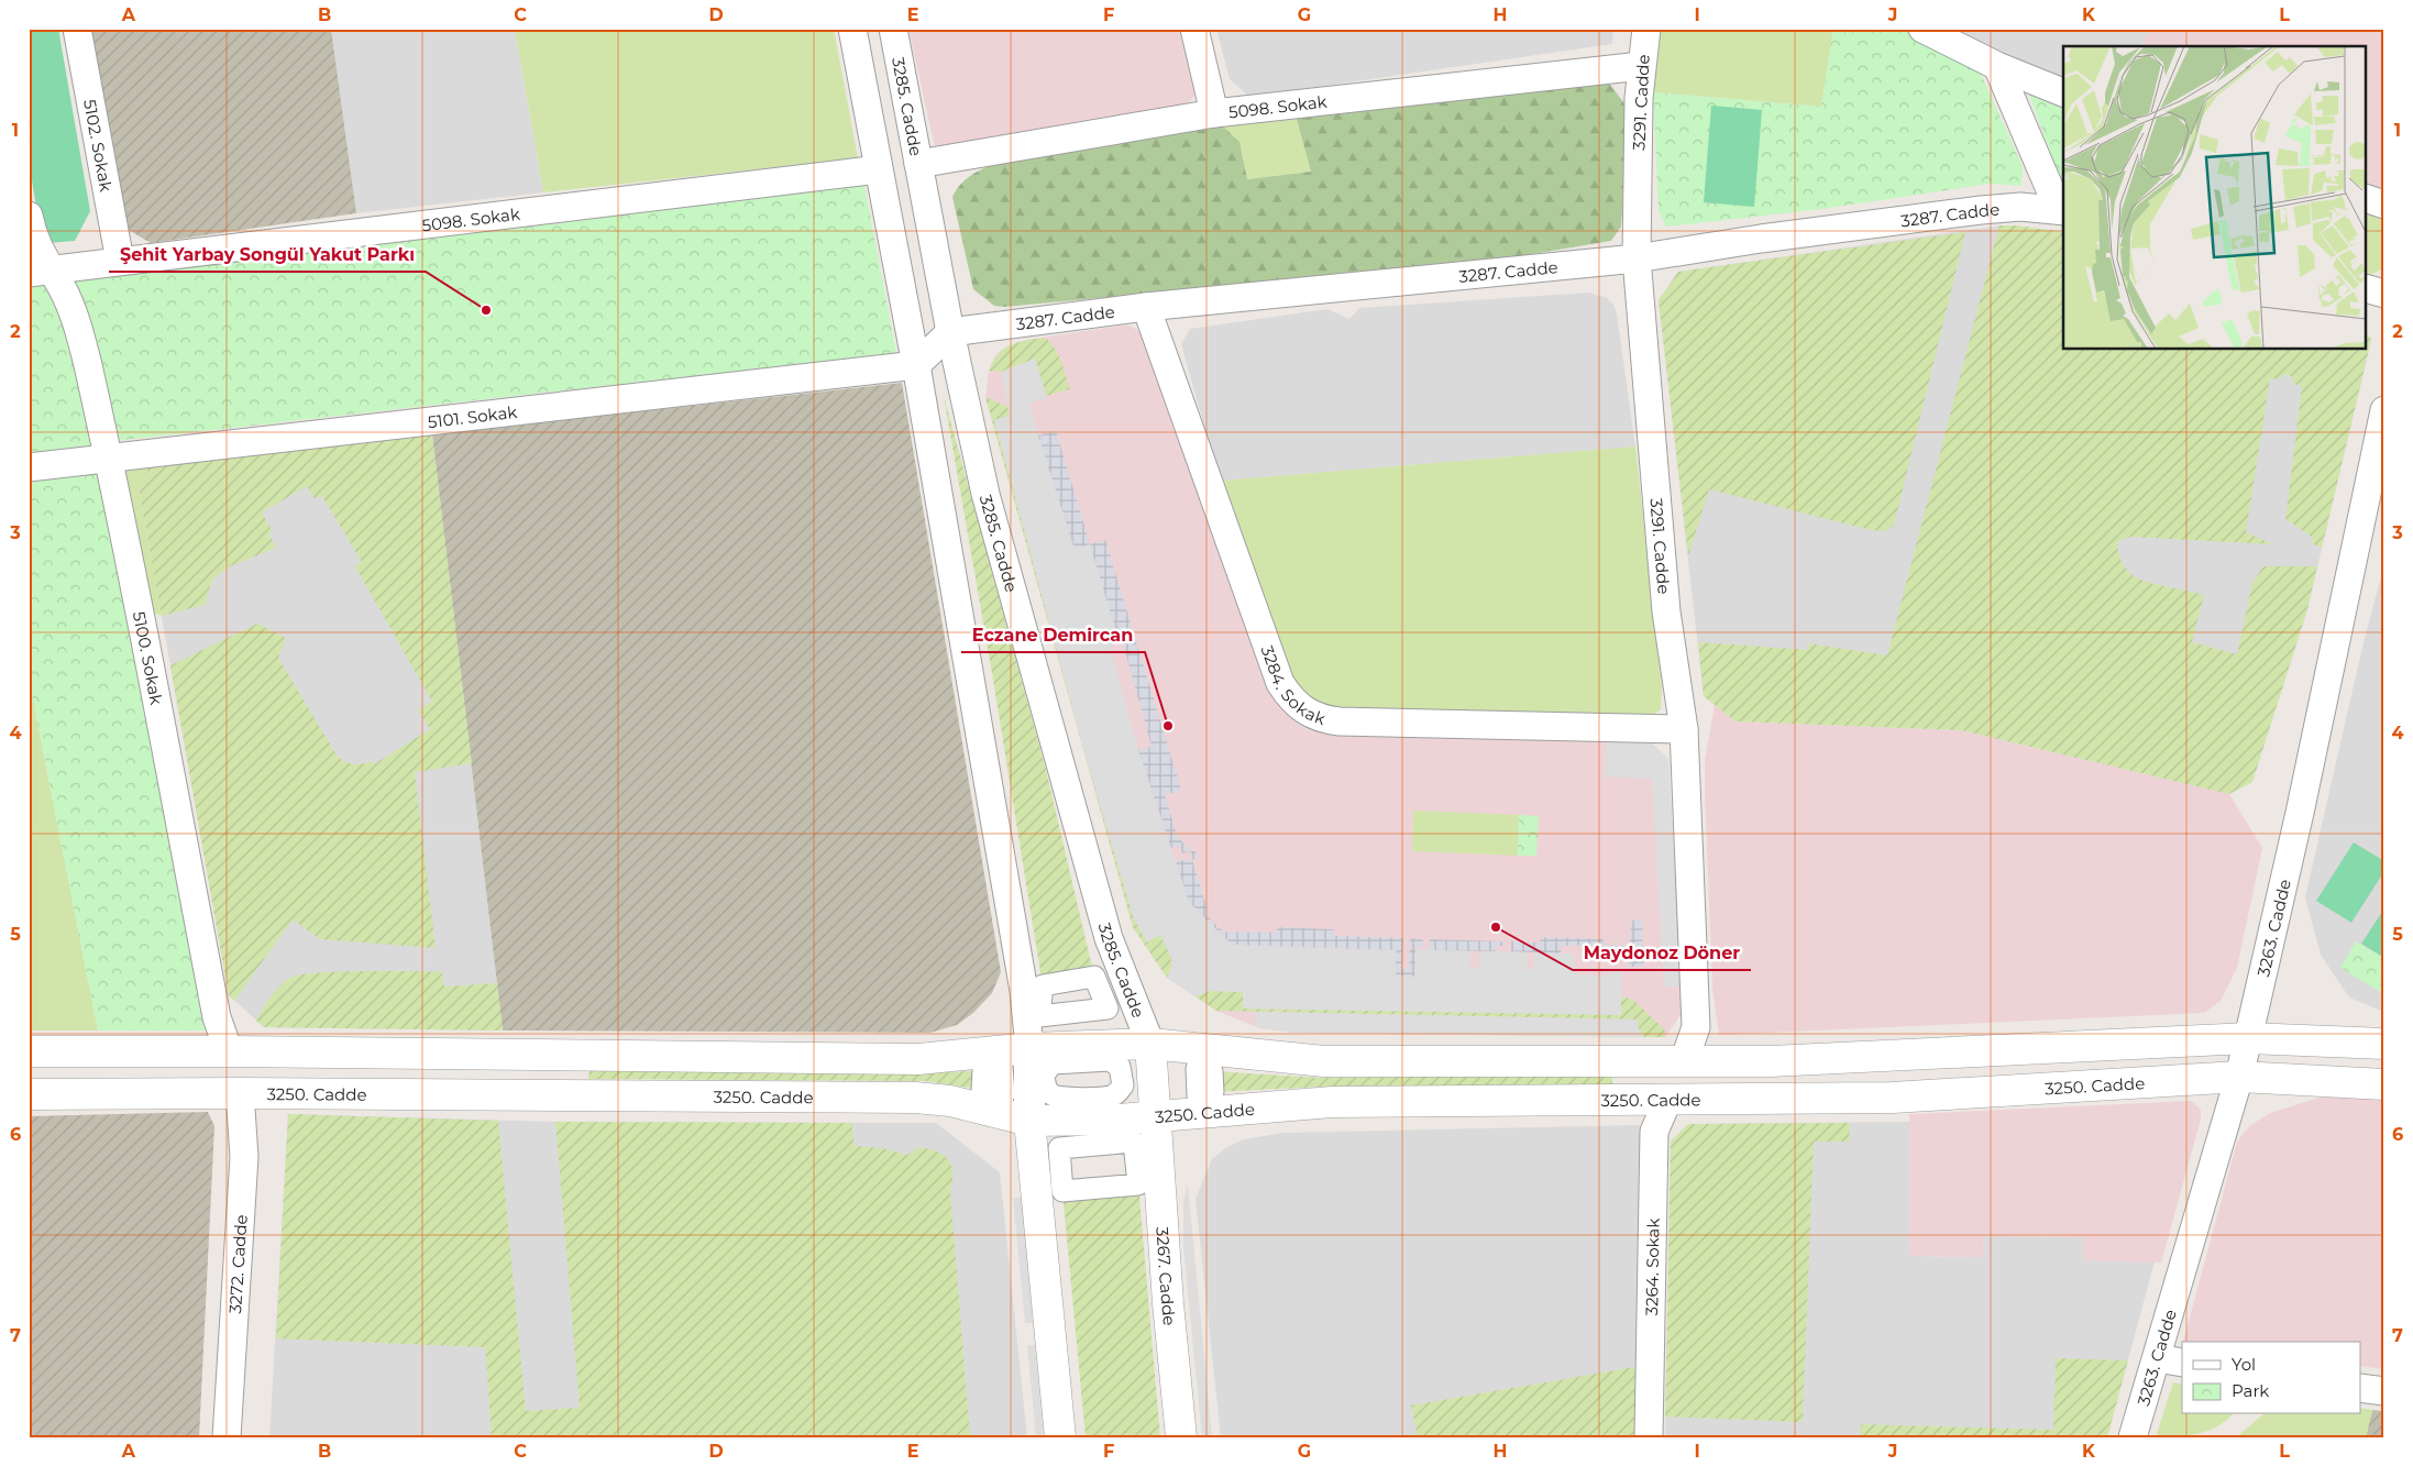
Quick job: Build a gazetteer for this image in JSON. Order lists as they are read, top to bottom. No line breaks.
{"streets":{"street":["3291. Cadde","5098. Sokak","3285. Cadde","5102. Sokak","3287. Cadde","5101. Sokak","5100. Sokak","3284. Sokak","3263. Cadde","3250. Cadde","3272. Cadde","3264. Sokak","3267. Cadde"]},"crossings":[["3291. Cadde","5098. Sokak"],["3291. Cadde","3287. Cadde"],["3291. Cadde","3284. Sokak"],["5098. Sokak","3285. Cadde"],["5098. Sokak","5102. Sokak"],["5098. Sokak","5100. Sokak"],["3285. Cadde","3287. Cadde"],["3285. Cadde","3267. Cadde"],["3287. Cadde","3284. Sokak"],["5101. Sokak","5100. Sokak"],["3263. Cadde","3250. Cadde"],["3250. Cadde","3272. Cadde"],["3250. Cadde","3264. Sokak"],["3250. Cadde","3267. Cadde"]],"places":["Şehit Yarbay Songül Yakut Parkı","Eczane Demircan","Maydonoz Döner"],"legend":["Yol","Park"],"grid":{"columns":["A","B","C","D","E","F","G","H","I","J","K","L"],"rows":["1","2","3","4","5","6","7"]}}
